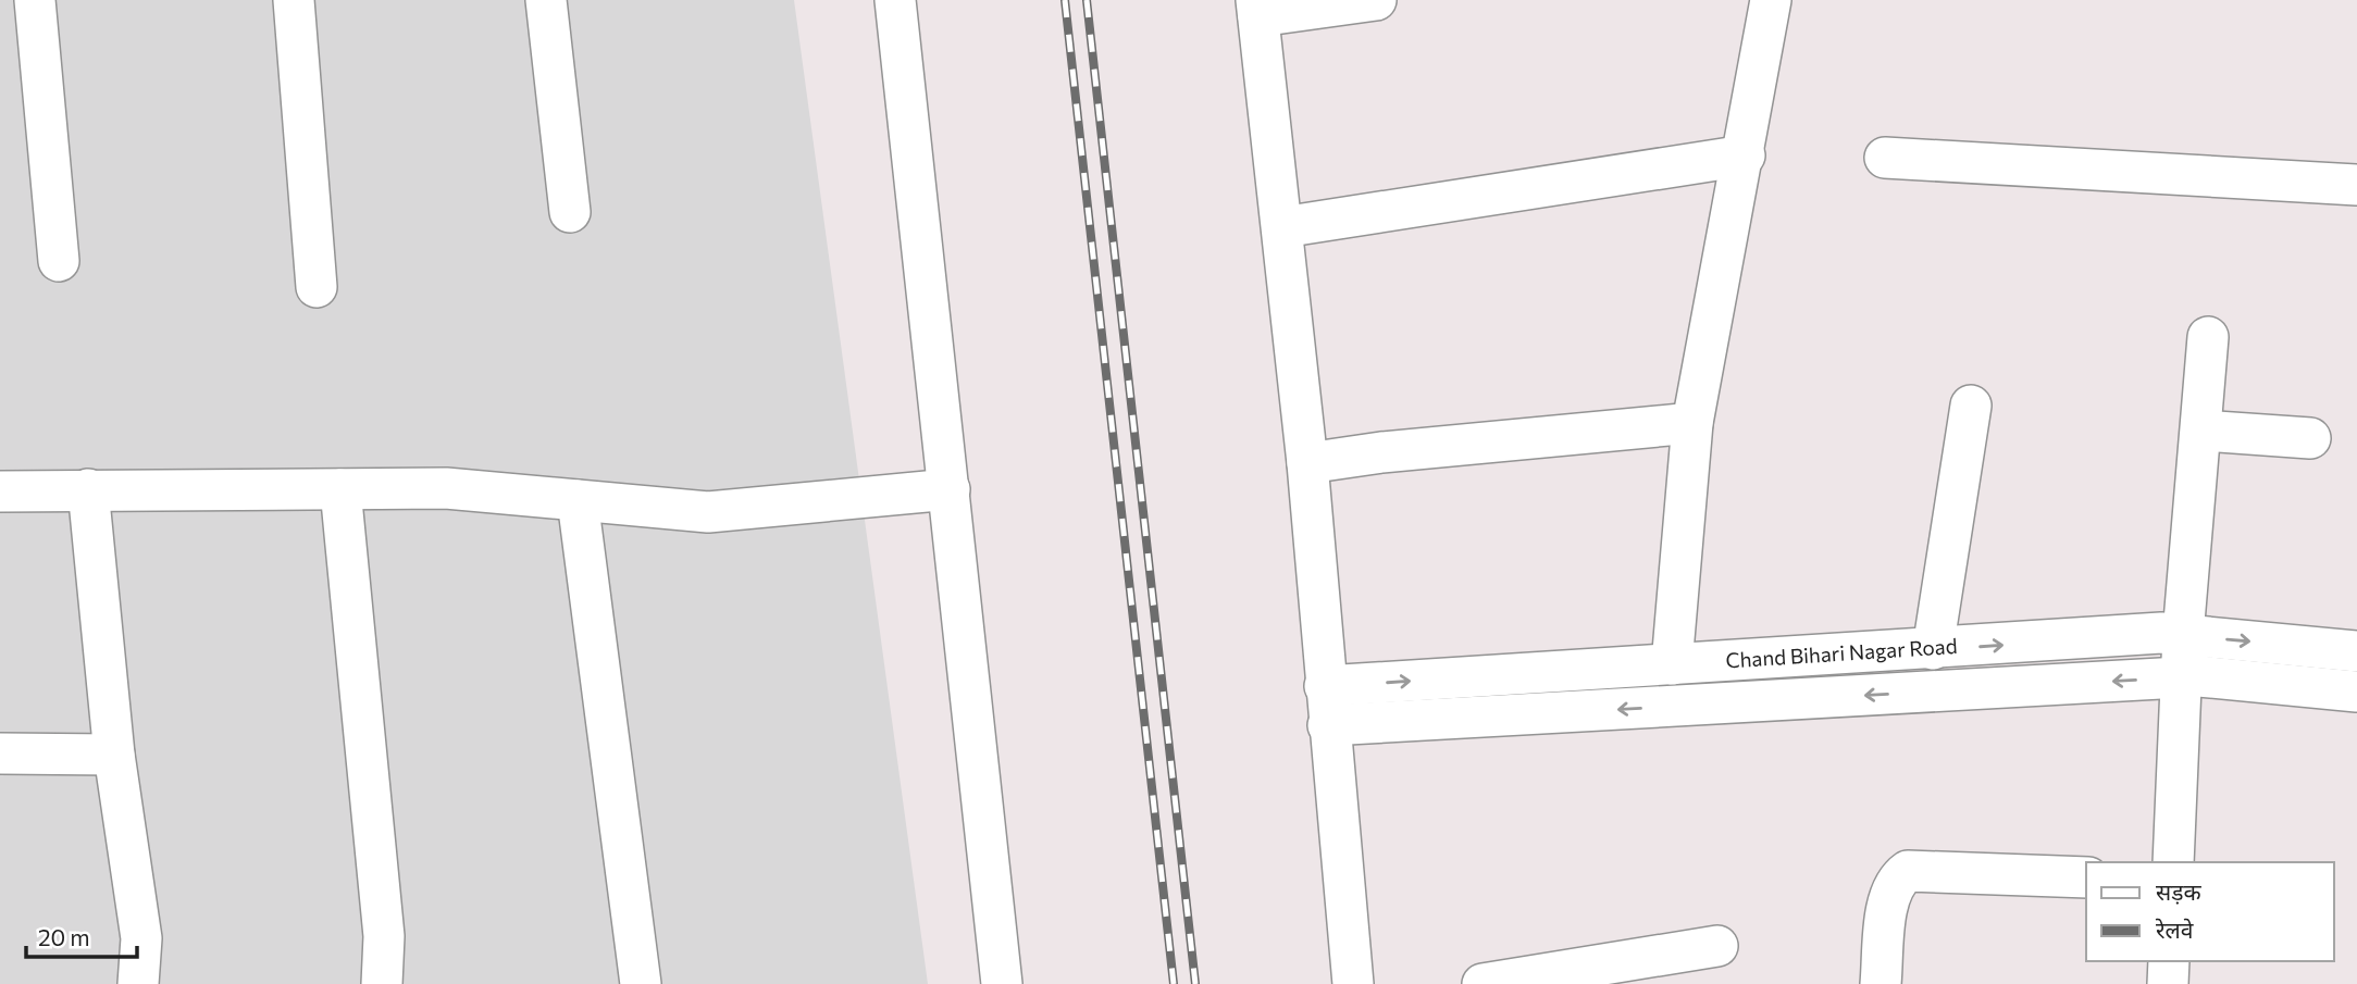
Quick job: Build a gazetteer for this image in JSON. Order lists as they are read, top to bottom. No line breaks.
{"streets":{"street":["Chand Bihari Nagar Road"]},"legend":["सड़क","रेलवे"],"scale_bar":"20 m"}
